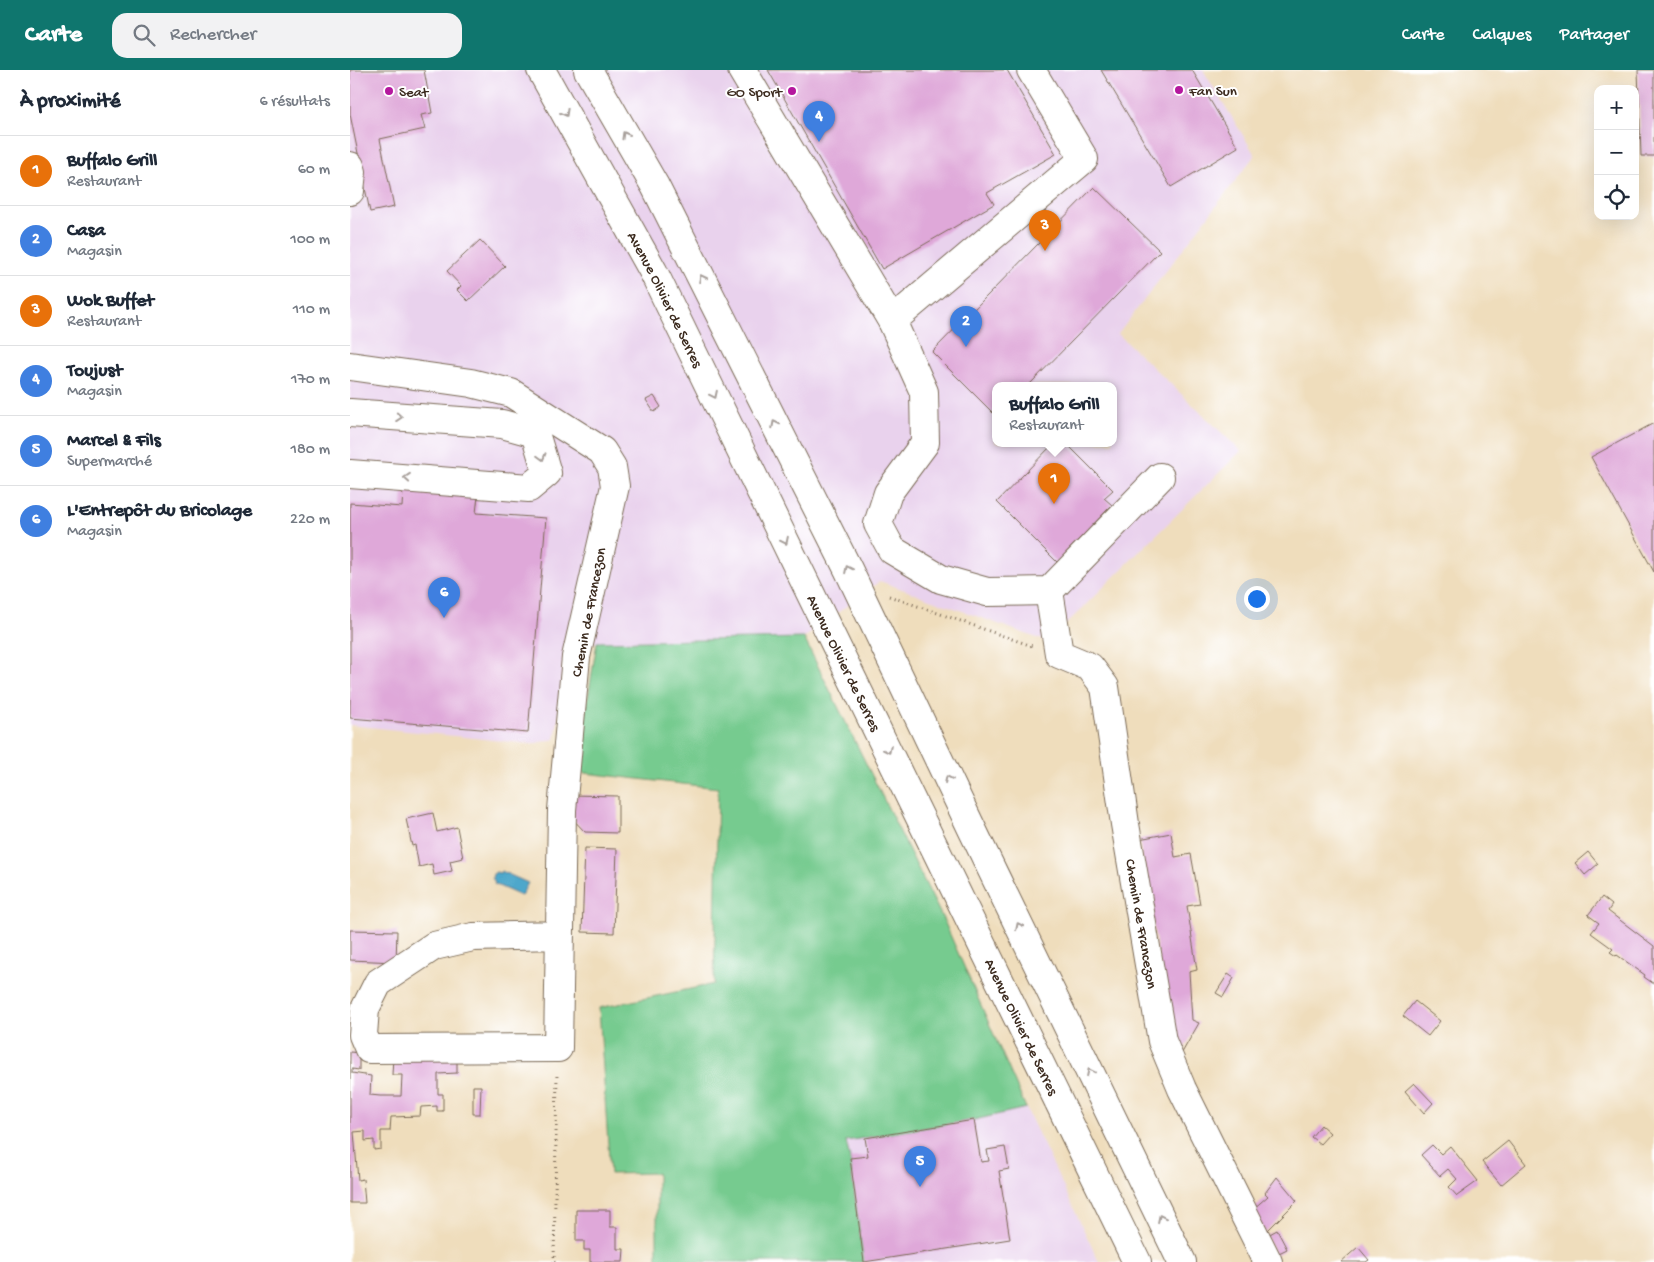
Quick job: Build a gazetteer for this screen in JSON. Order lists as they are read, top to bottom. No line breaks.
{"streets":{"main road":["Avenue Olivier de Serres","Chemin de Francezon"]},"places":["Fan Sun","Seat","GO Sport"],"page":{"header":"Carte","search":"Rechercher","nav":["Carte","Calques","Partager"],"heading":["À proximité","6 résultats"],"map_buttons":["+","−"],"pins":["4","3","2","1","6","5"],"list":[{"mark":"1","name":"Buffalo Grill","note":"Restaurant","value":"60 m"},{"mark":"2","name":"Casa","note":"Magasin","value":"100 m"},{"mark":"3","name":"Wok Buffet","note":"Restaurant","value":"110 m"},{"mark":"4","name":"Toujust","note":"Magasin","value":"170 m"},{"mark":"5","name":"Marcel & Fils","note":"Supermarché","value":"180 m"},{"mark":"6","name":"L'Entrepôt du Bricolage","note":"Magasin","value":"220 m"}],"popup":["Buffalo Grill","Restaurant"]}}
